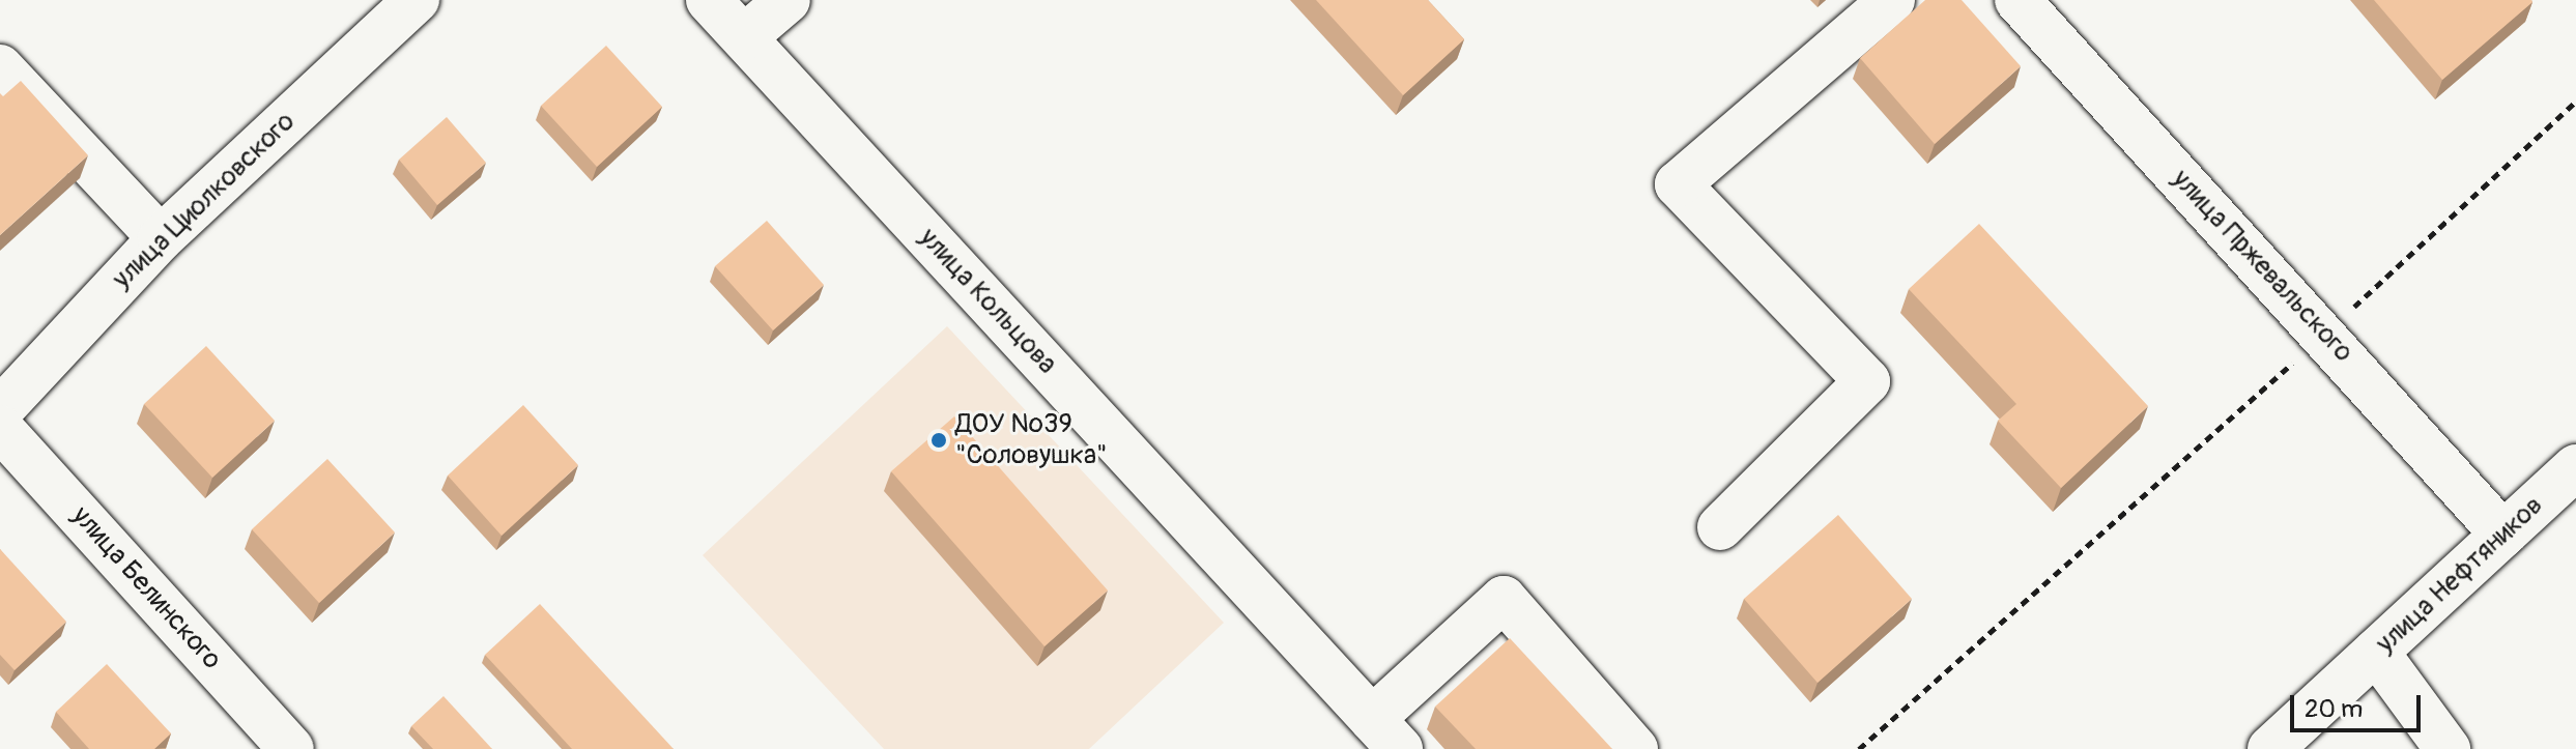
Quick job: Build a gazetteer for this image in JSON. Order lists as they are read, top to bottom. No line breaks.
{"streets":{"street":["улица Циолковского","улица Пржевальского","улица Кольцова","улица Нефтяников","улица Белинского"]},"crossings":[["улица Пржевальского","улица Нефтяников"]],"places":["ДОУ №39 \"Соловушка\""],"scale_bar":"20 m"}
